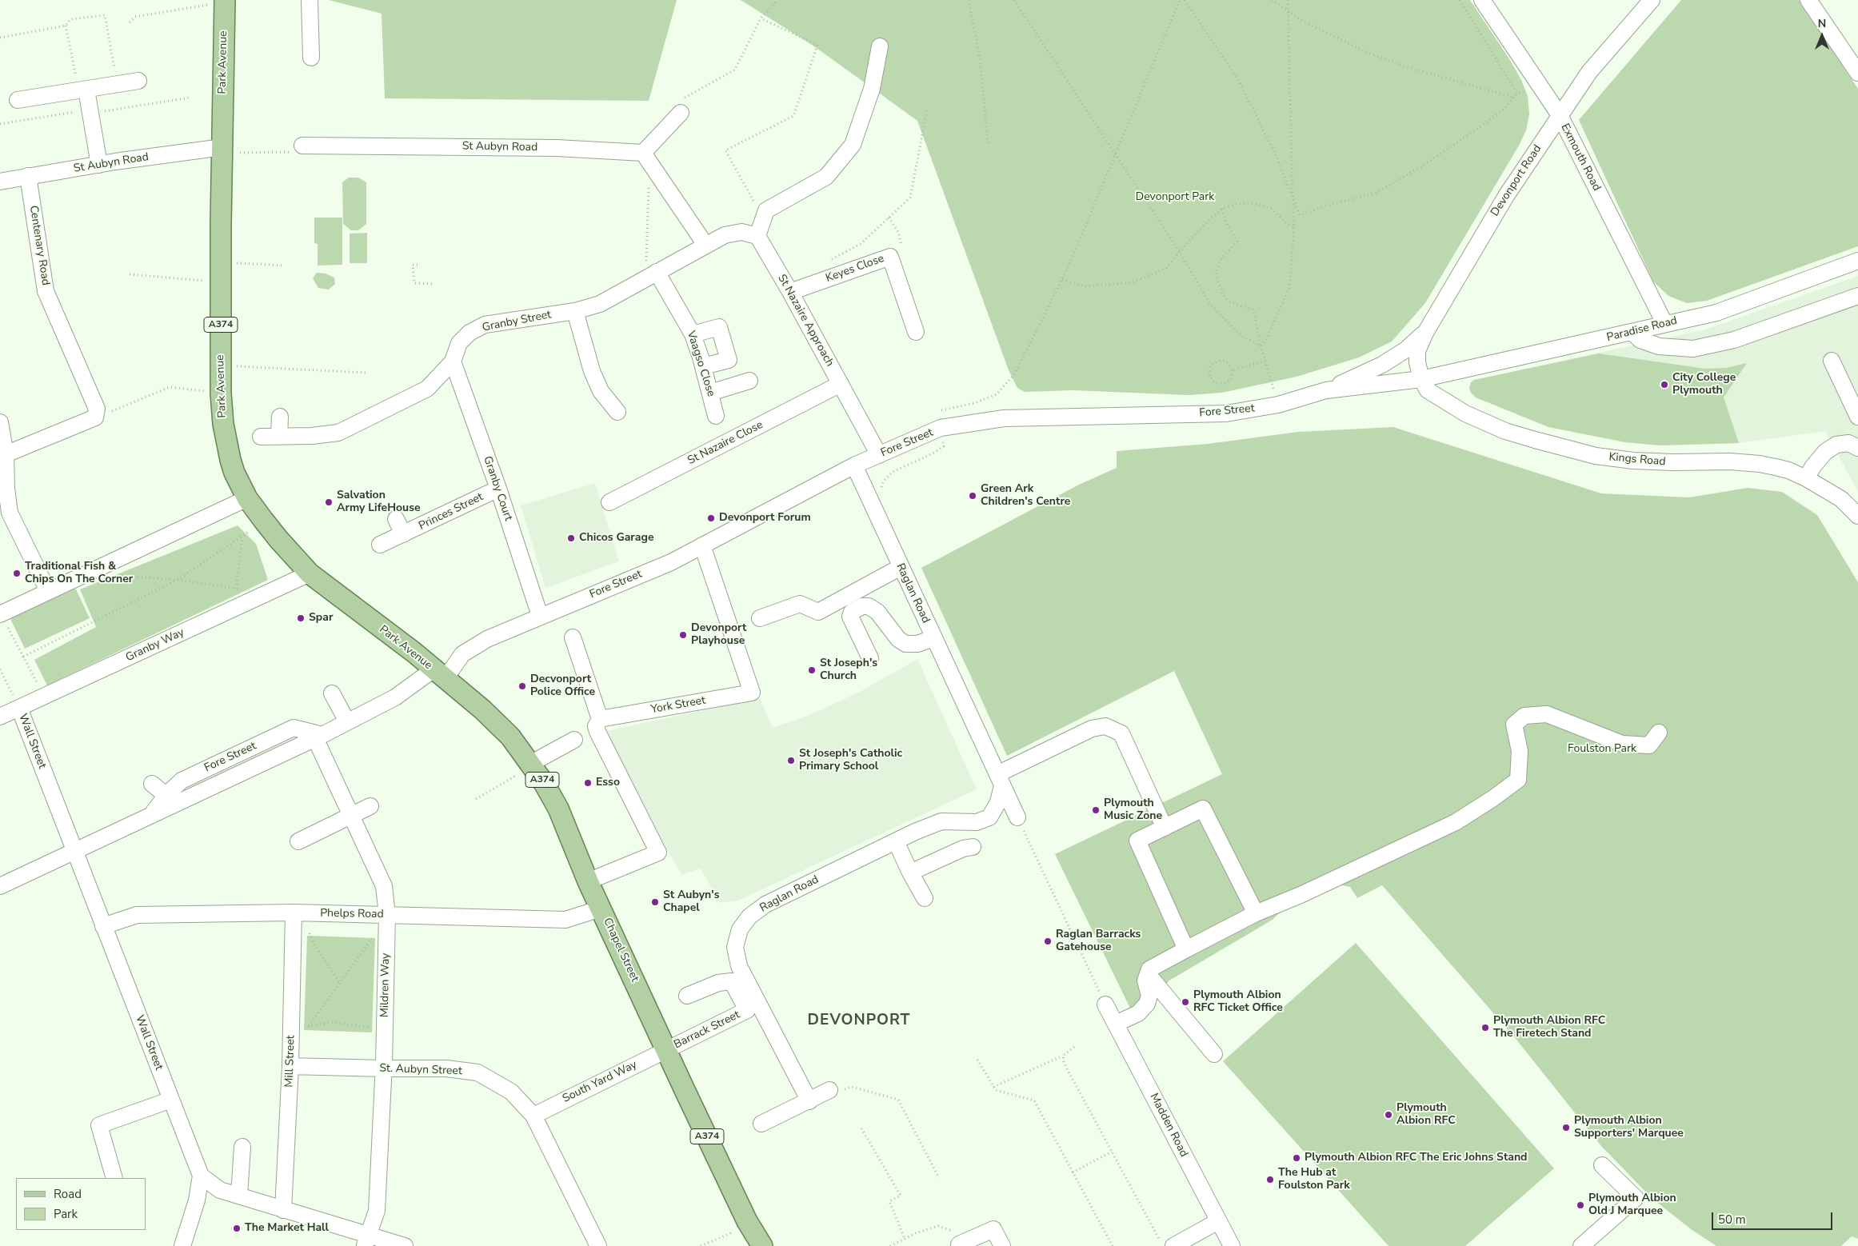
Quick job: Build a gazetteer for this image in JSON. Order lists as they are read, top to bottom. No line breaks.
{"streets":{"main road":["Park Avenue","A374","Chapel Street"],"street":["St Aubyn Road","Exmouth Road","Devonport Road","Centenary Road","Keyes Close","St Nazaire Approach","Granby Street","Paradise Road","Vaagso Close","Fore Street","St Nazaire Close","Kings Road","Granby Court","Princes Street","Raglan Road","Granby Way","York Street","Wall Street","Phelps Road","Mildren Way","Barrack Street","Mill Street","St. Aubyn Street","South Yard Way","Madden Road"]},"crossings":[["Park Avenue","St Aubyn Road"],["Park Avenue","Fore Street"],["Park Avenue","Granby Way"],["Park Avenue","Chapel Street"],["St Aubyn Road","Centenary Road"],["Exmouth Road","Devonport Road"],["Exmouth Road","Paradise Road"],["Devonport Road","Paradise Road"],["Devonport Road","Fore Street"],["Devonport Road","Kings Road"],["Keyes Close","St Nazaire Approach"],["St Nazaire Approach","Fore Street"],["St Nazaire Approach","St Nazaire Close"],["Granby Street","Vaagso Close"],["Granby Street","Granby Court"],["Paradise Road","Fore Street"],["Paradise Road","Kings Road"],["Fore Street","Kings Road"],["Fore Street","Granby Court"],["Fore Street","Raglan Road"],["Fore Street","York Street"],["Fore Street","Wall Street"],["Fore Street","Chapel Street"],["Fore Street","Mildren Way"],["Granby Court","Princes Street"],["Granby Way","Wall Street"],["Wall Street","Phelps Road"],["Phelps Road","Chapel Street"],["Phelps Road","Mildren Way"],["Phelps Road","Mill Street"],["Chapel Street","Barrack Street"],["Chapel Street","South Yard Way"],["Mildren Way","St. Aubyn Street"],["Barrack Street","South Yard Way"],["Mill Street","St. Aubyn Street"],["St. Aubyn Street","South Yard Way"]],"districts":["DEVONPORT"],"parks":["Devonport Park","Foulston Park"],"places":["City College Plymouth","Green Ark Children's Centre","Salvation Army LifeHouse","Devonport Forum","Chicos Garage","Traditional Fish & Chips On The Corner","Spar","Devonport Playhouse","St Joseph's Church","Decvonport Police Office","St Joseph's Catholic Primary School","Esso","Plymouth Music Zone","St Aubyn's Chapel","Raglan Barracks Gatehouse","Plymouth Albion RFC Ticket Office","Plymouth Albion RFC The Firetech Stand","Plymouth Albion RFC","Plymouth Albion Supporters' Marquee","Plymouth Albion RFC The Eric Johns Stand","The Hub at Foulston Park","Plymouth Albion Old J Marquee","The Market Hall"],"legend":["Road","Park"],"scale_bar":"50 m","north":"top"}
